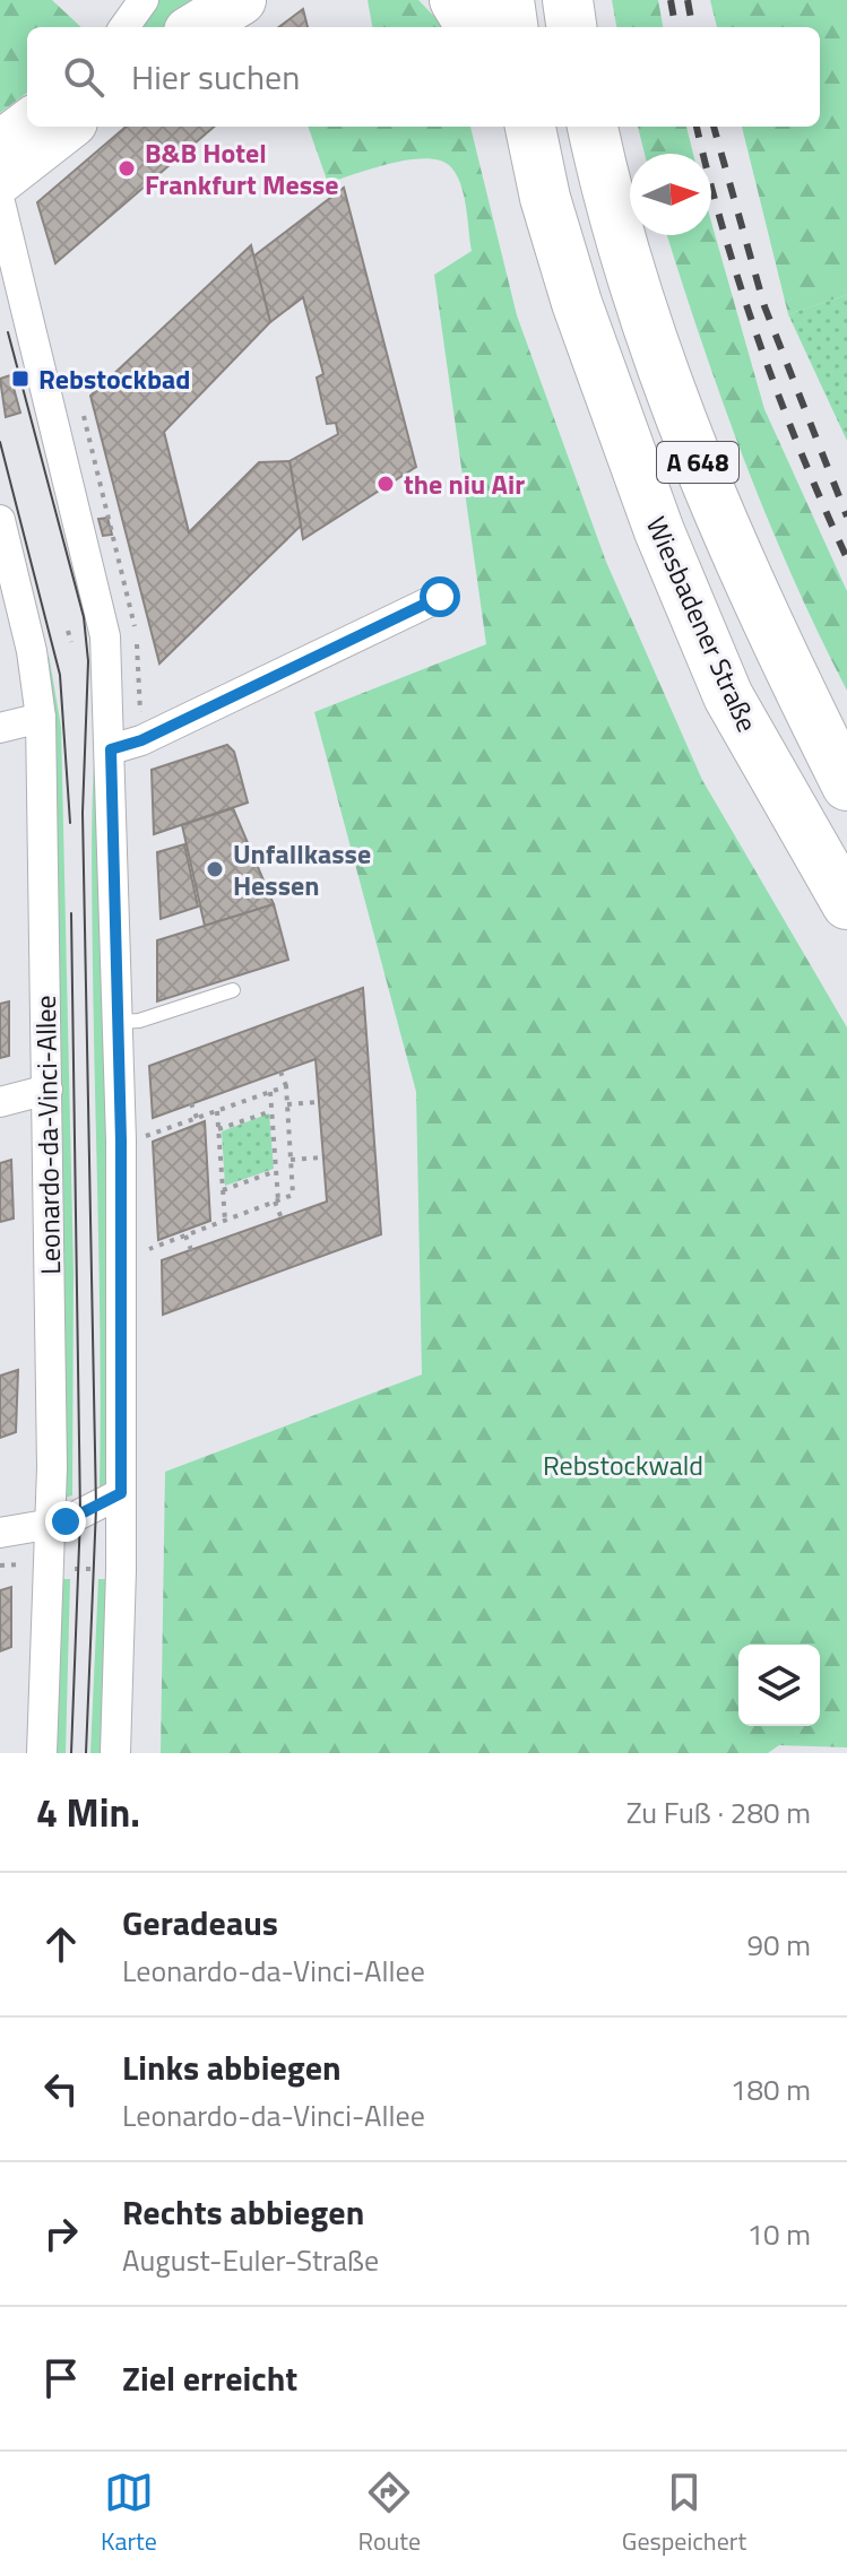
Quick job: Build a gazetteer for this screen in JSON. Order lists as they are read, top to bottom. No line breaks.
{"streets":{"highway":["A 648","Wiesbadener Straße"],"street":["Leonardo-da-Vinci-Allee"]},"parks":["Rebstockwald"],"places":{"other":["B&B Hotel Frankfurt Messe","the niu Air","Unfallkasse Hessen"],"transit":["Rebstockbad"]},"north":"right","page":{"search":"Hier suchen","heading":["4 Min.","Zu Fuß · 280 m"],"list":[["Geradeaus","Leonardo-da-Vinci-Allee","90 m"],["Links abbiegen","Leonardo-da-Vinci-Allee","180 m"],["Rechts abbiegen","August-Euler-Straße","10 m"],"Ziel erreicht"],"nav":["Karte","Route","Gespeichert"]}}
